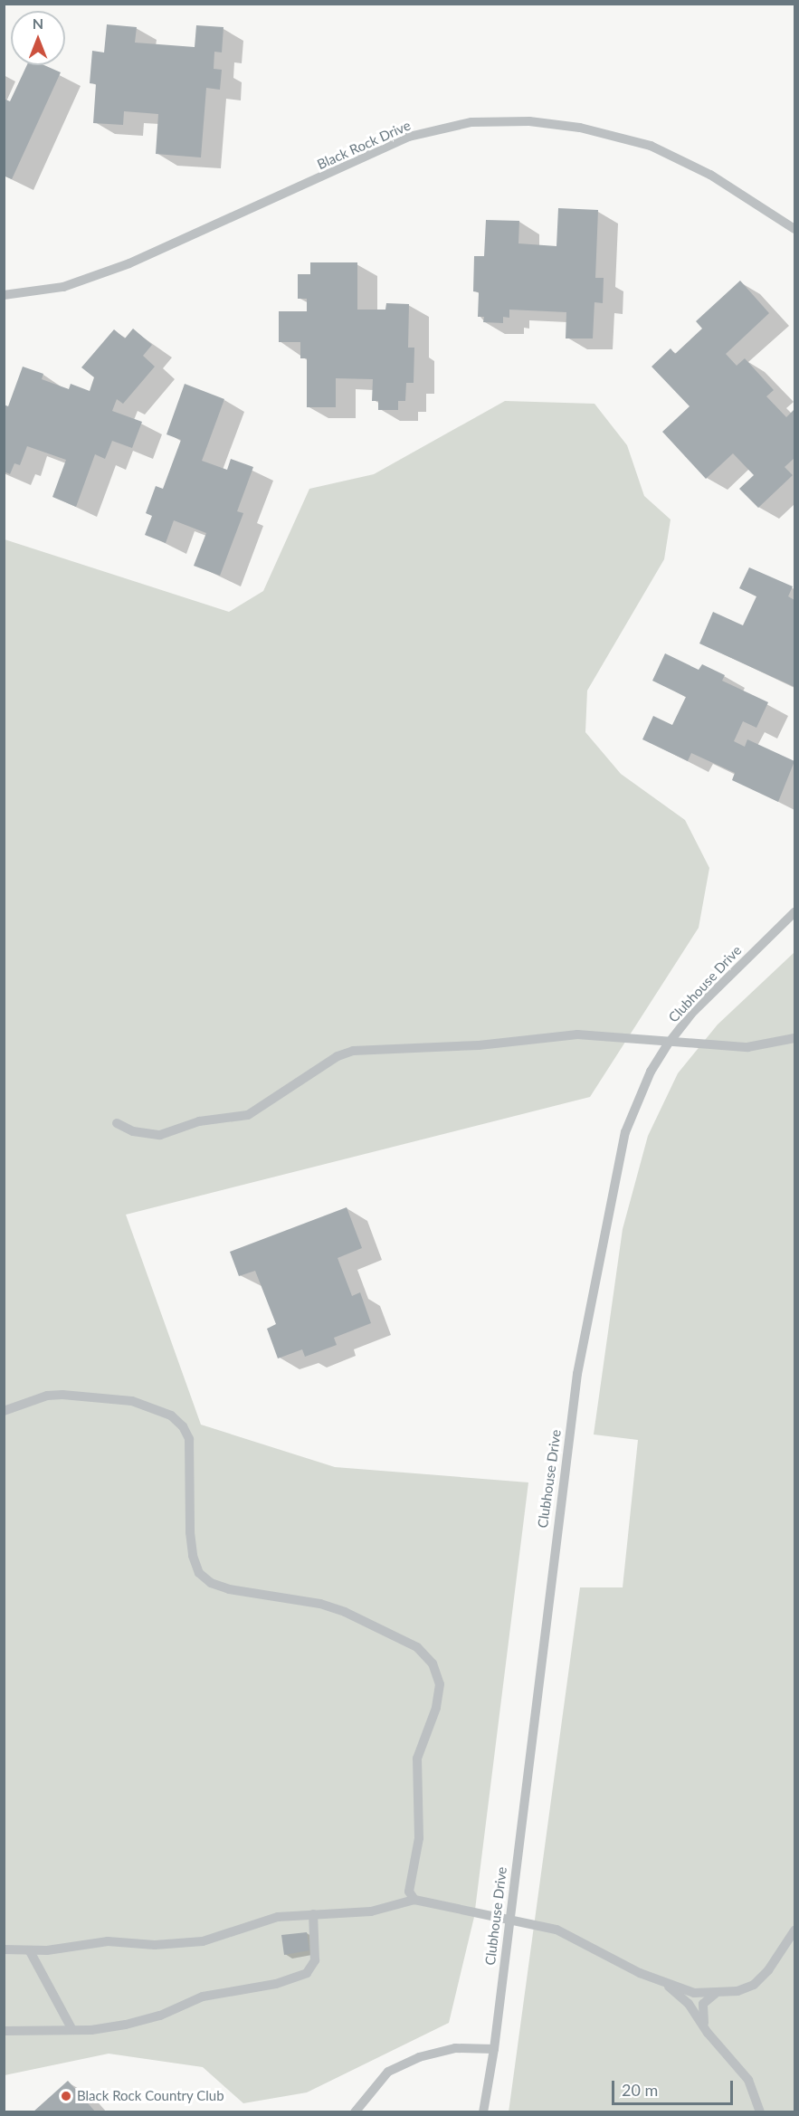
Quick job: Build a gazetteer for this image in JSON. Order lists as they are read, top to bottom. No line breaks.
{"streets":{"street":["Black Rock Drive","Clubhouse Drive"]},"places":["Black Rock Country Club"],"scale_bar":"20 m","north":"top"}
